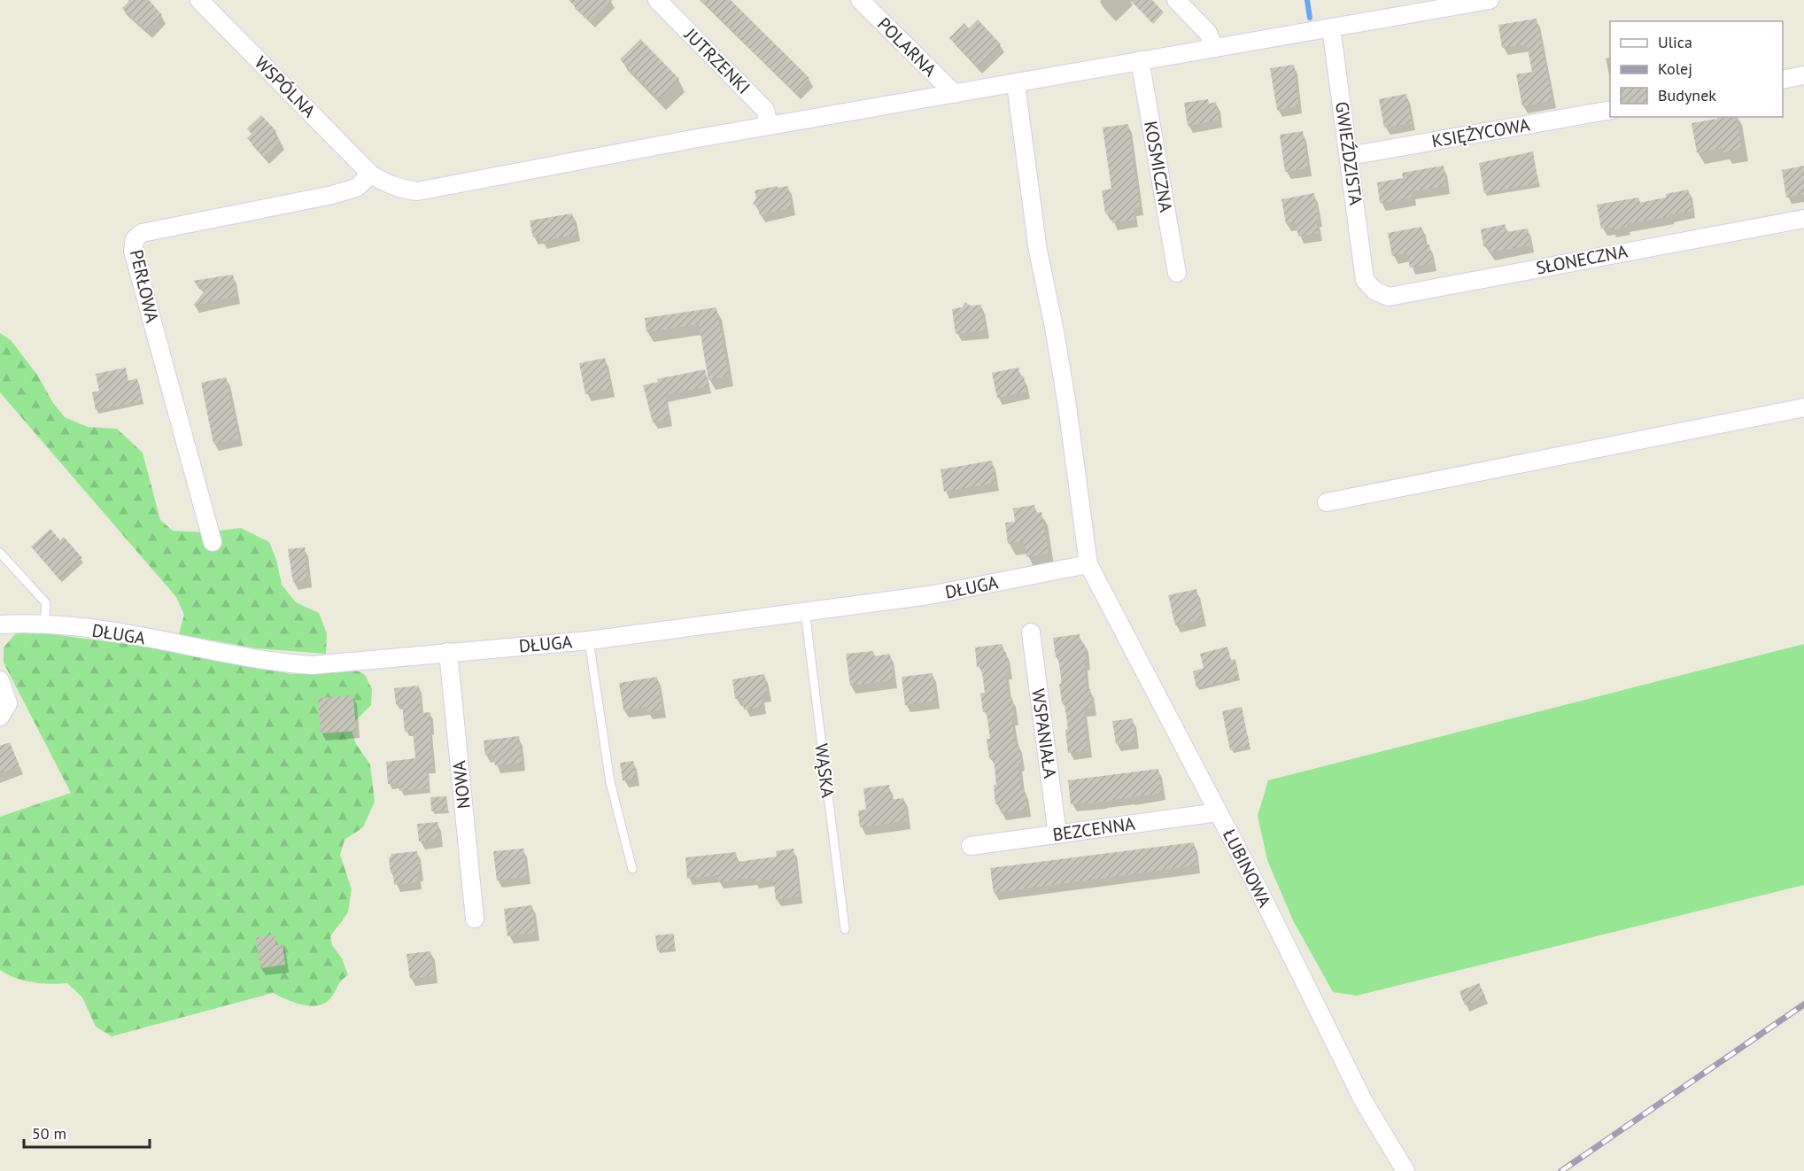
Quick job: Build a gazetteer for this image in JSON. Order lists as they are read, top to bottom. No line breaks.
{"streets":{"street":["POLARNA","JUTRZENKI","WSPÓLNA","KSIĘŻYCOWA","GWIEŹDZISTA","KOSMICZNA","SŁONECZNA","PERŁOWA","DŁUGA","WSPANIAŁA","NOWA","BEZCENNA","ŁUBINOWA"],"lane":["WĄSKA"]},"crossings":[["POLARNA","WSPÓLNA"],["JUTRZENKI","WSPÓLNA"],["WSPÓLNA","GWIEŹDZISTA"],["WSPÓLNA","KOSMICZNA"],["WSPÓLNA","PERŁOWA"],["KSIĘŻYCOWA","GWIEŹDZISTA"],["GWIEŹDZISTA","SŁONECZNA"],["DŁUGA","WĄSKA"],["DŁUGA","NOWA"],["DŁUGA","ŁUBINOWA"],["WSPANIAŁA","BEZCENNA"],["BEZCENNA","ŁUBINOWA"]],"legend":["Ulica","Kolej","Budynek"],"scale_bar":"50 m"}
